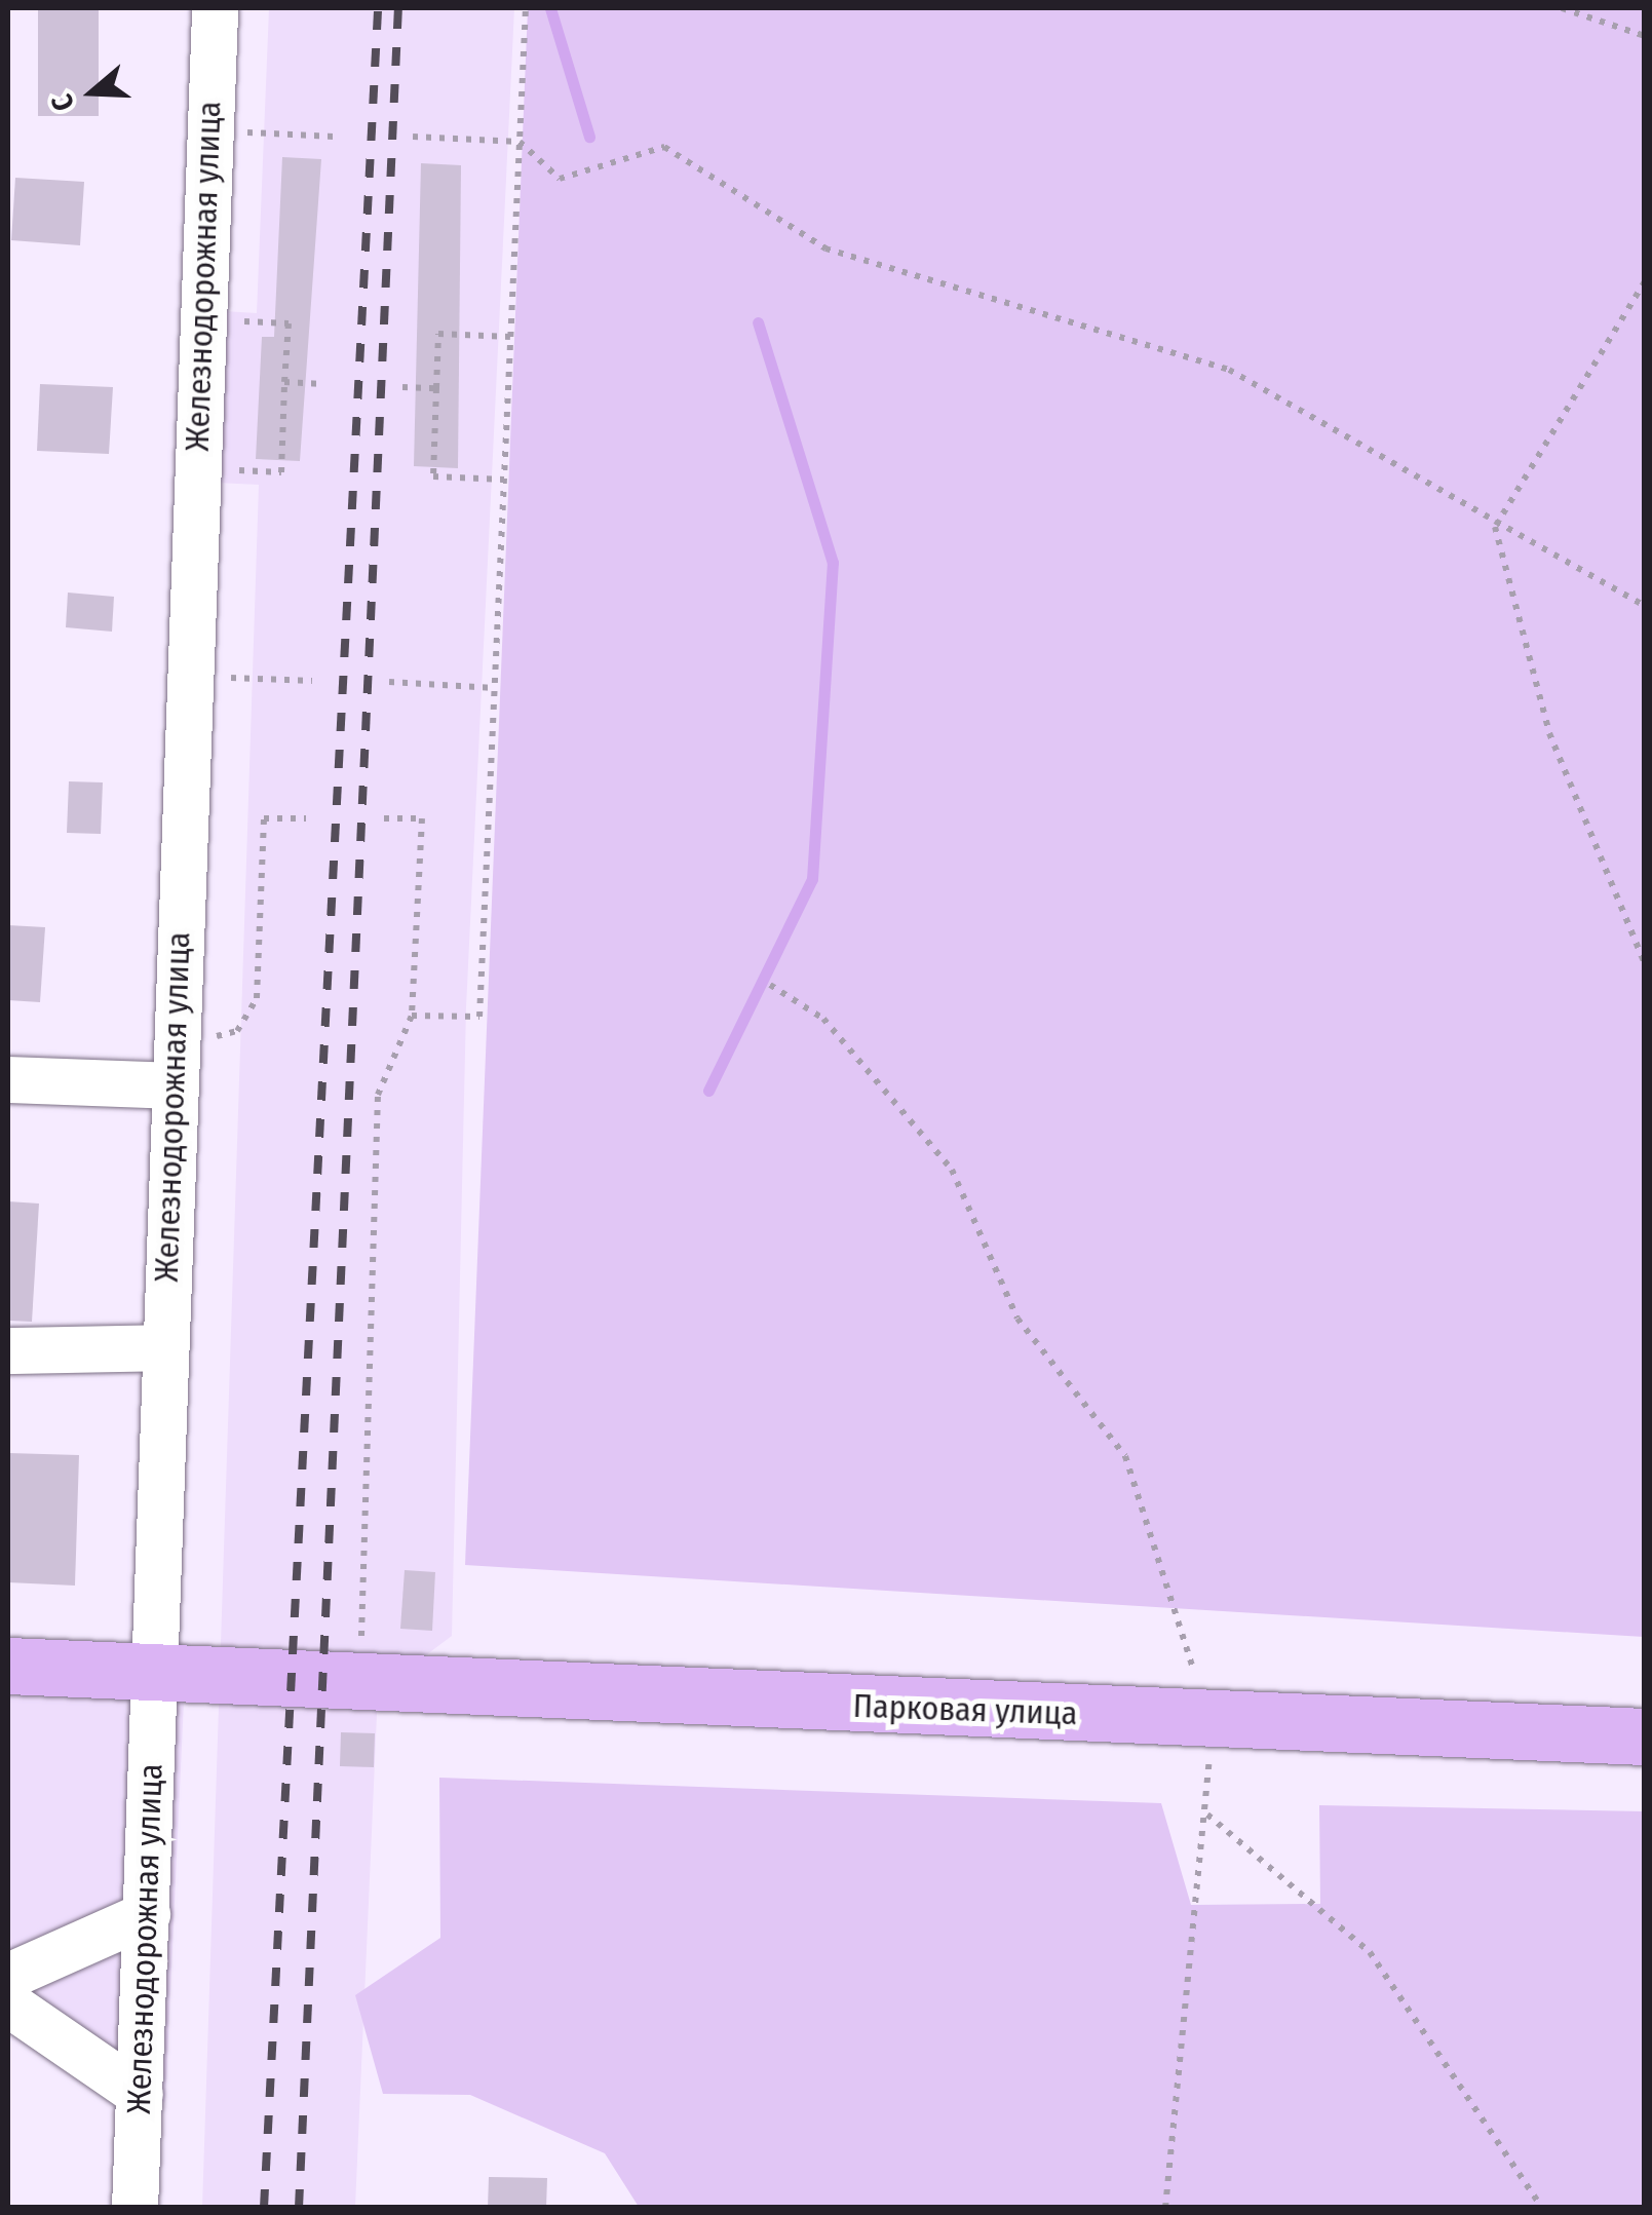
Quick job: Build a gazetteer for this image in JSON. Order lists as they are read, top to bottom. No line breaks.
{"streets":{"main road":["Парковая улица"],"street":["Железнодорожная улица"]},"crossings":[["Железнодорожная улица","Парковая улица"]],"north":"left"}
